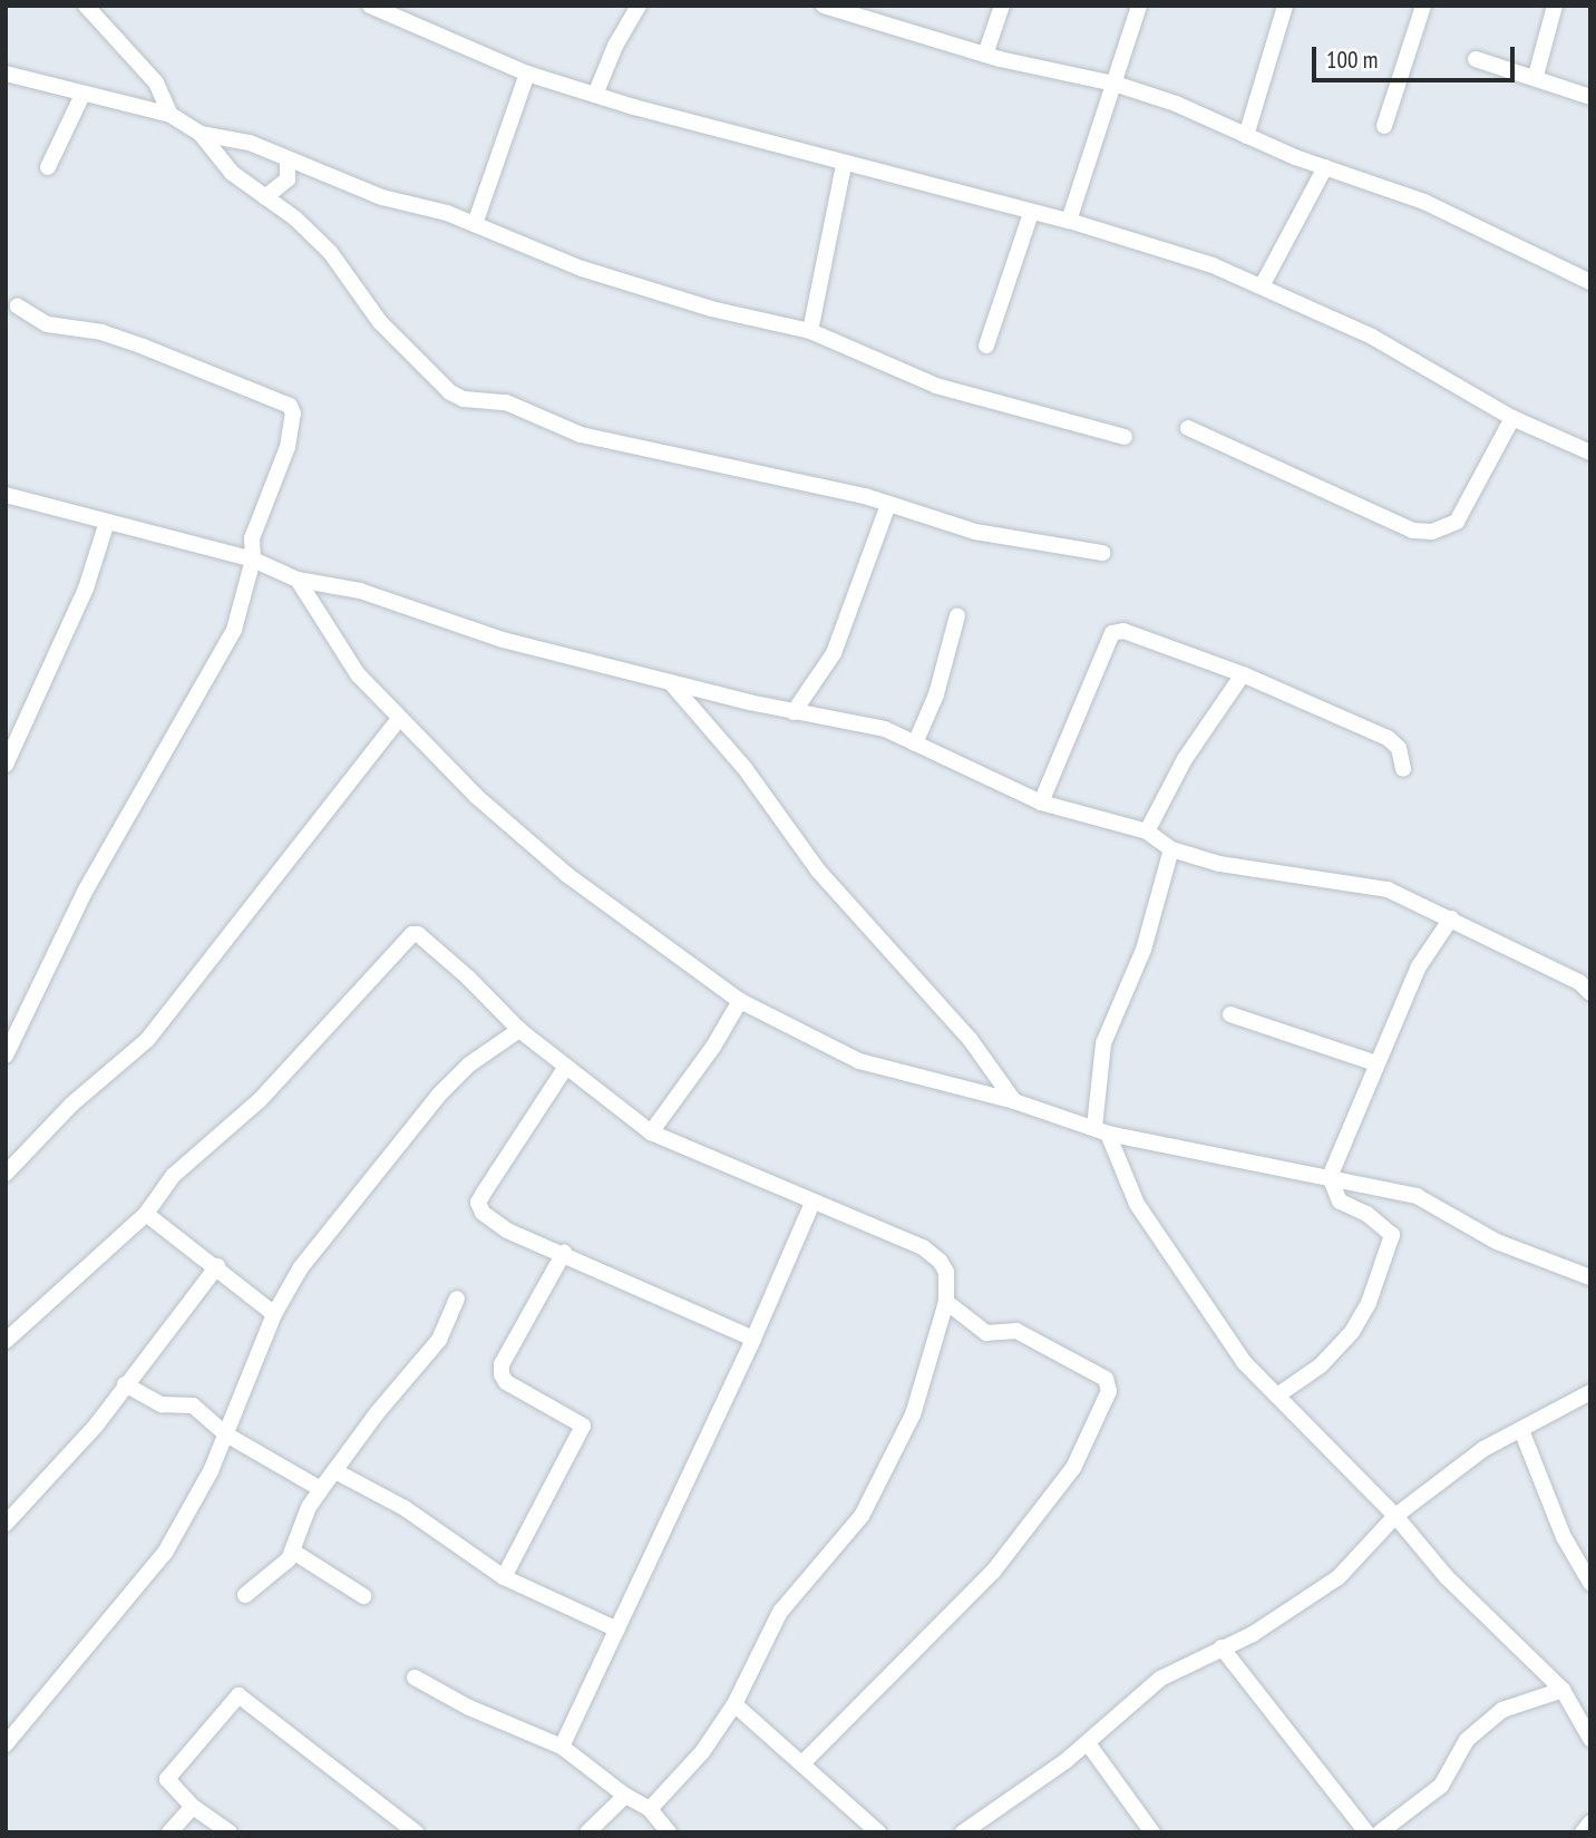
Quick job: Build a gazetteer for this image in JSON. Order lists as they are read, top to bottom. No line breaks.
{"scale_bar":"100 m"}
